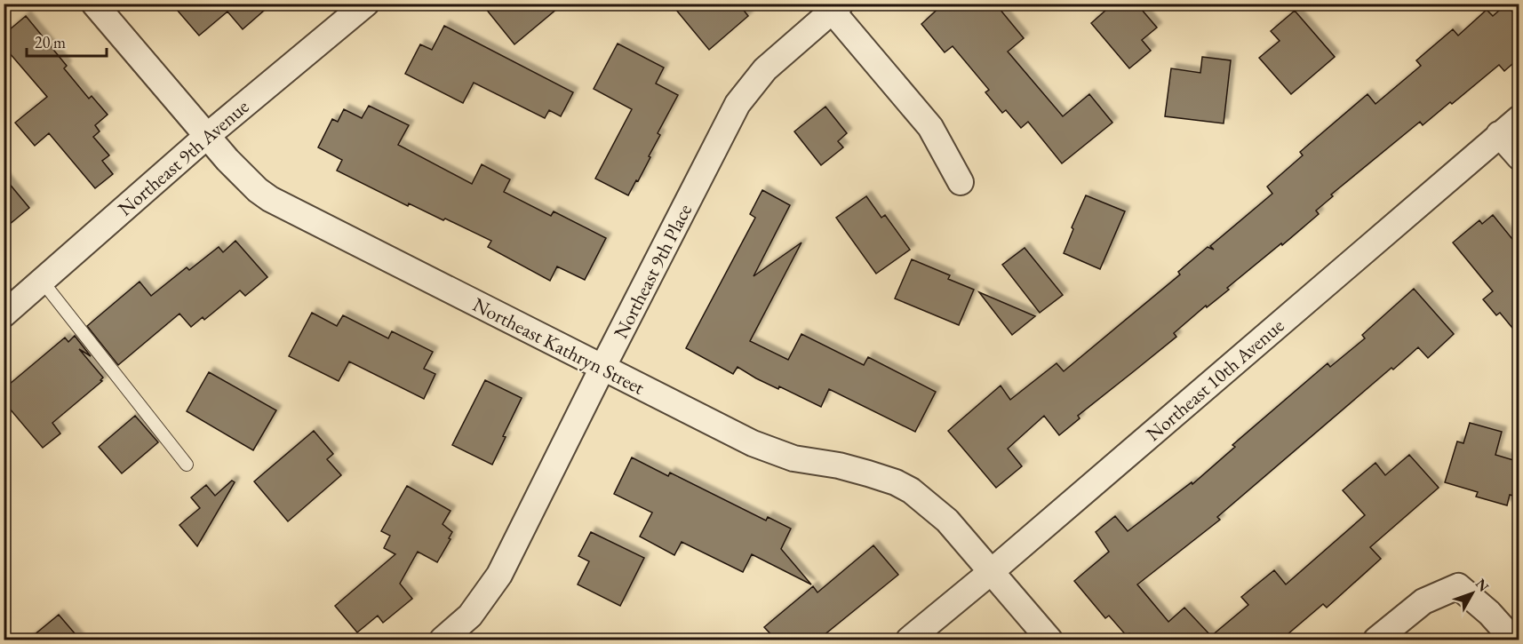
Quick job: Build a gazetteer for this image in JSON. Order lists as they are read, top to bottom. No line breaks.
{"streets":{"street":["Northeast 9th Avenue","Northeast 9th Place","Northeast Kathryn Street","Northeast 10th Avenue"]},"crossings":[["Northeast 9th Avenue","Northeast Kathryn Street"],["Northeast 9th Place","Northeast Kathryn Street"],["Northeast Kathryn Street","Northeast 10th Avenue"]],"scale_bar":"20 m","north":"top right"}
